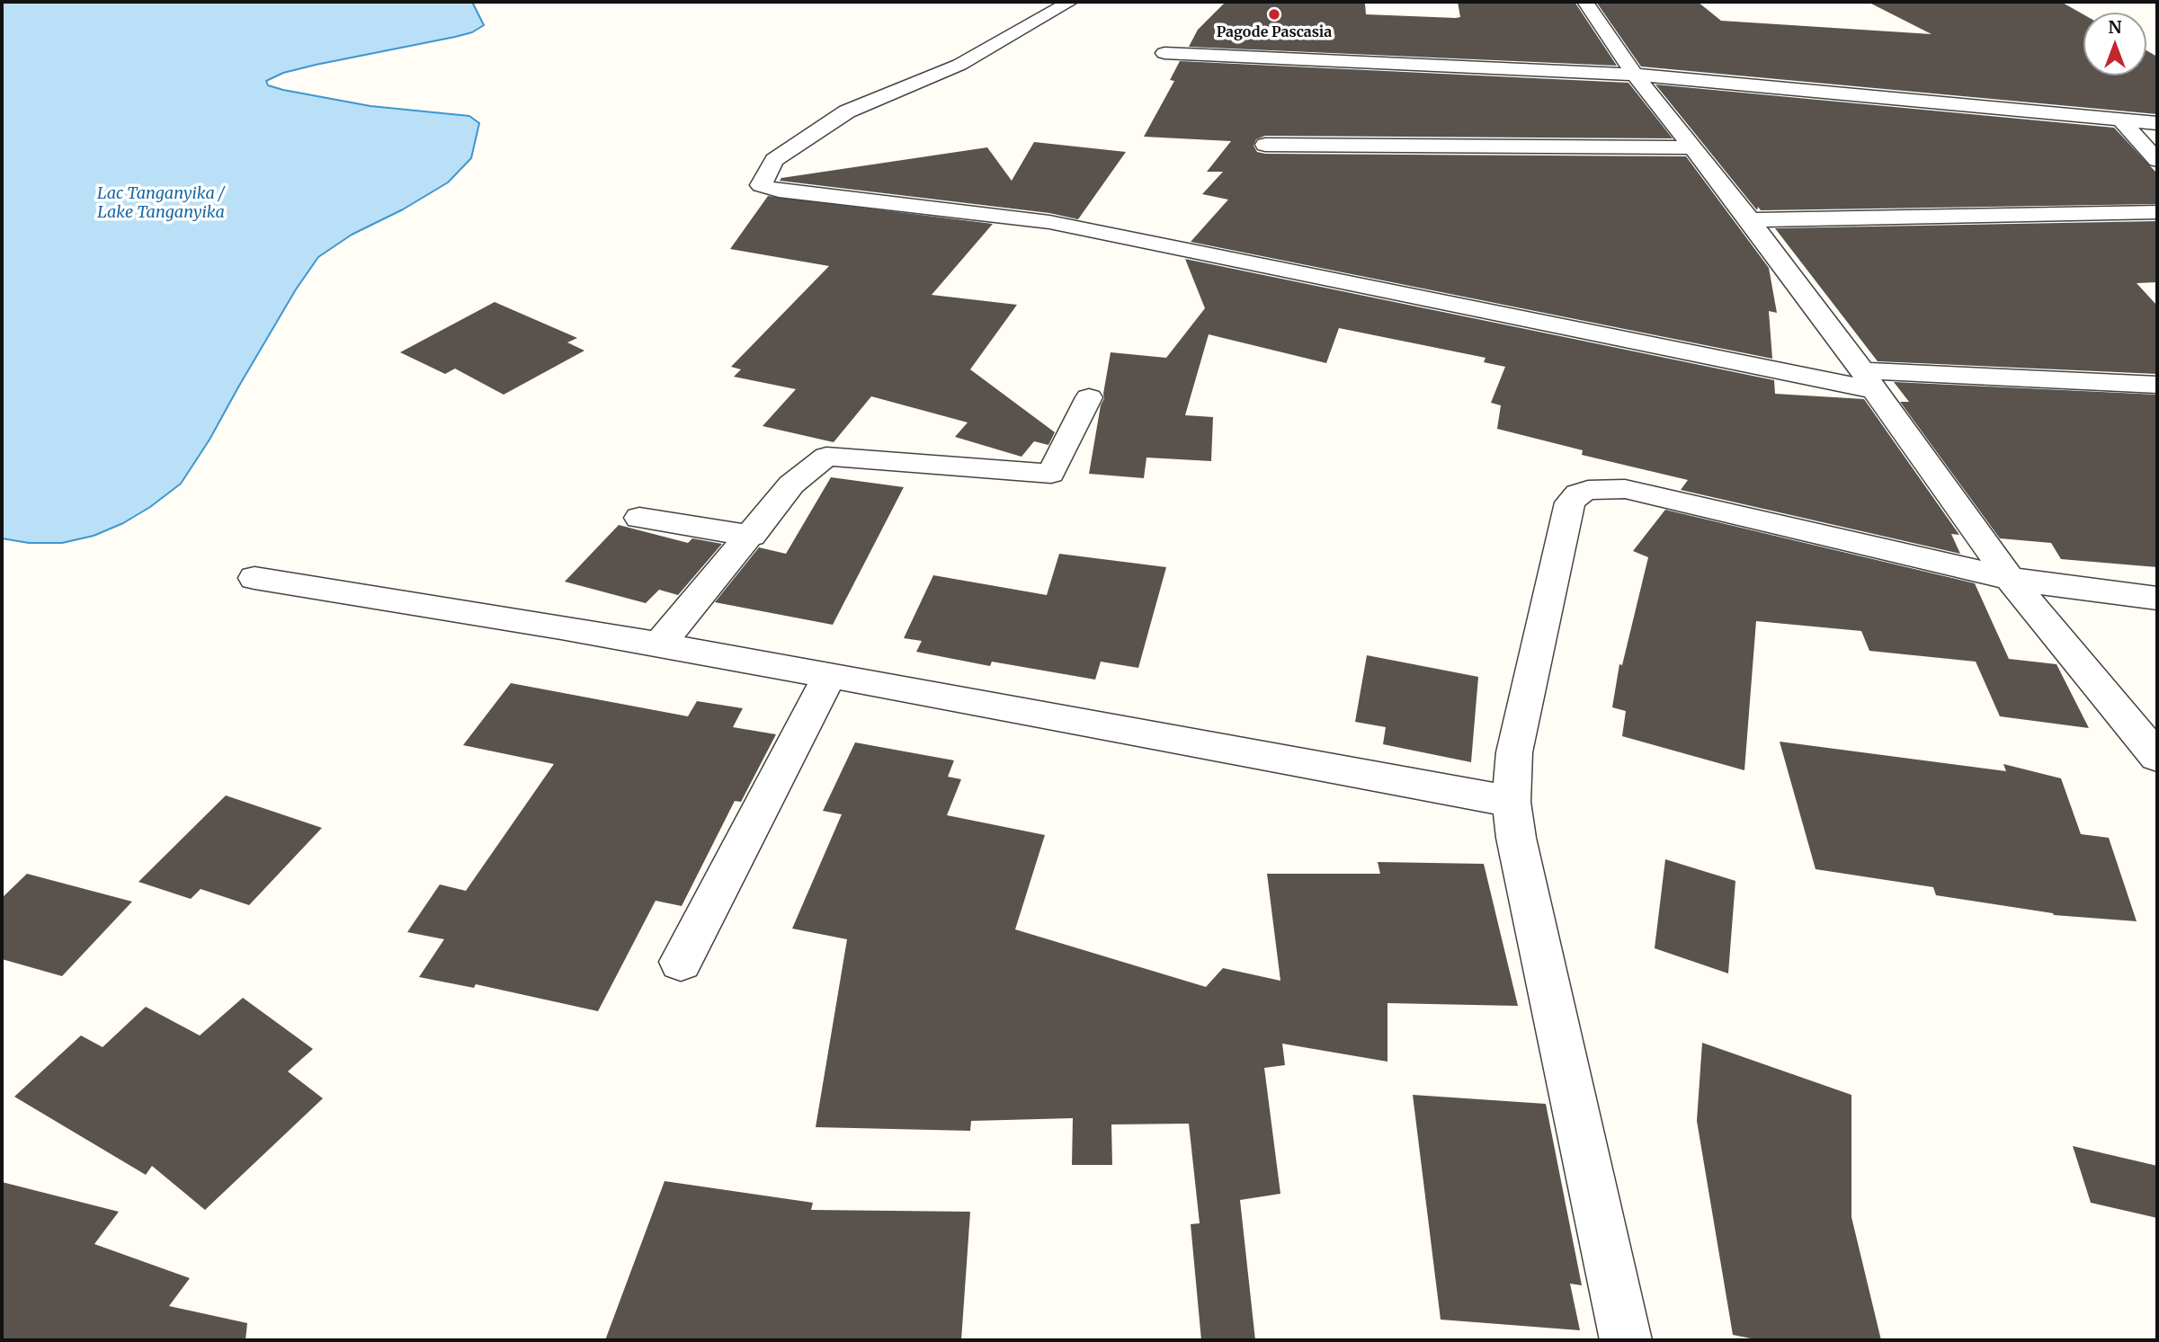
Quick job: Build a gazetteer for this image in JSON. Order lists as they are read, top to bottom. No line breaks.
{"water":["Lac Tanganyika / Lake Tanganyika"],"places":["Pagode Pascasia"],"north":"top"}
